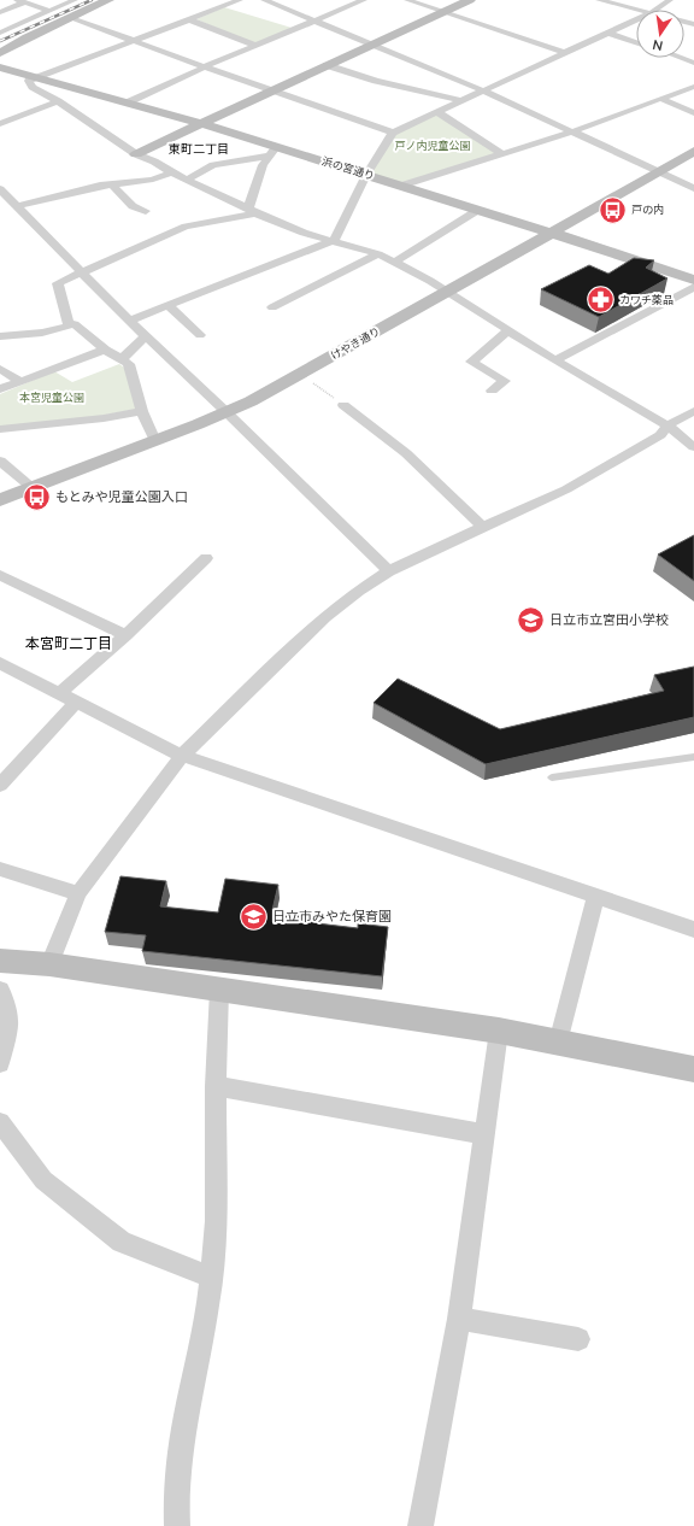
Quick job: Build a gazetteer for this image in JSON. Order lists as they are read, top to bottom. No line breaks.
{"streets":{"street":["浜の宮通り","けやき通り"]},"crossings":[["浜の宮通り","けやき通り"]],"districts":["東町二丁目","本宮町二丁目"],"parks":["戸ノ内児童公園","本宮児童公園"],"places":{"bus stop":["戸の内","もとみや児童公園入口"],"pharmacy":["カワチ薬品"],"school or university":["日立市立宮田小学校","日立市みやた保育園"]},"north":"bottom"}
